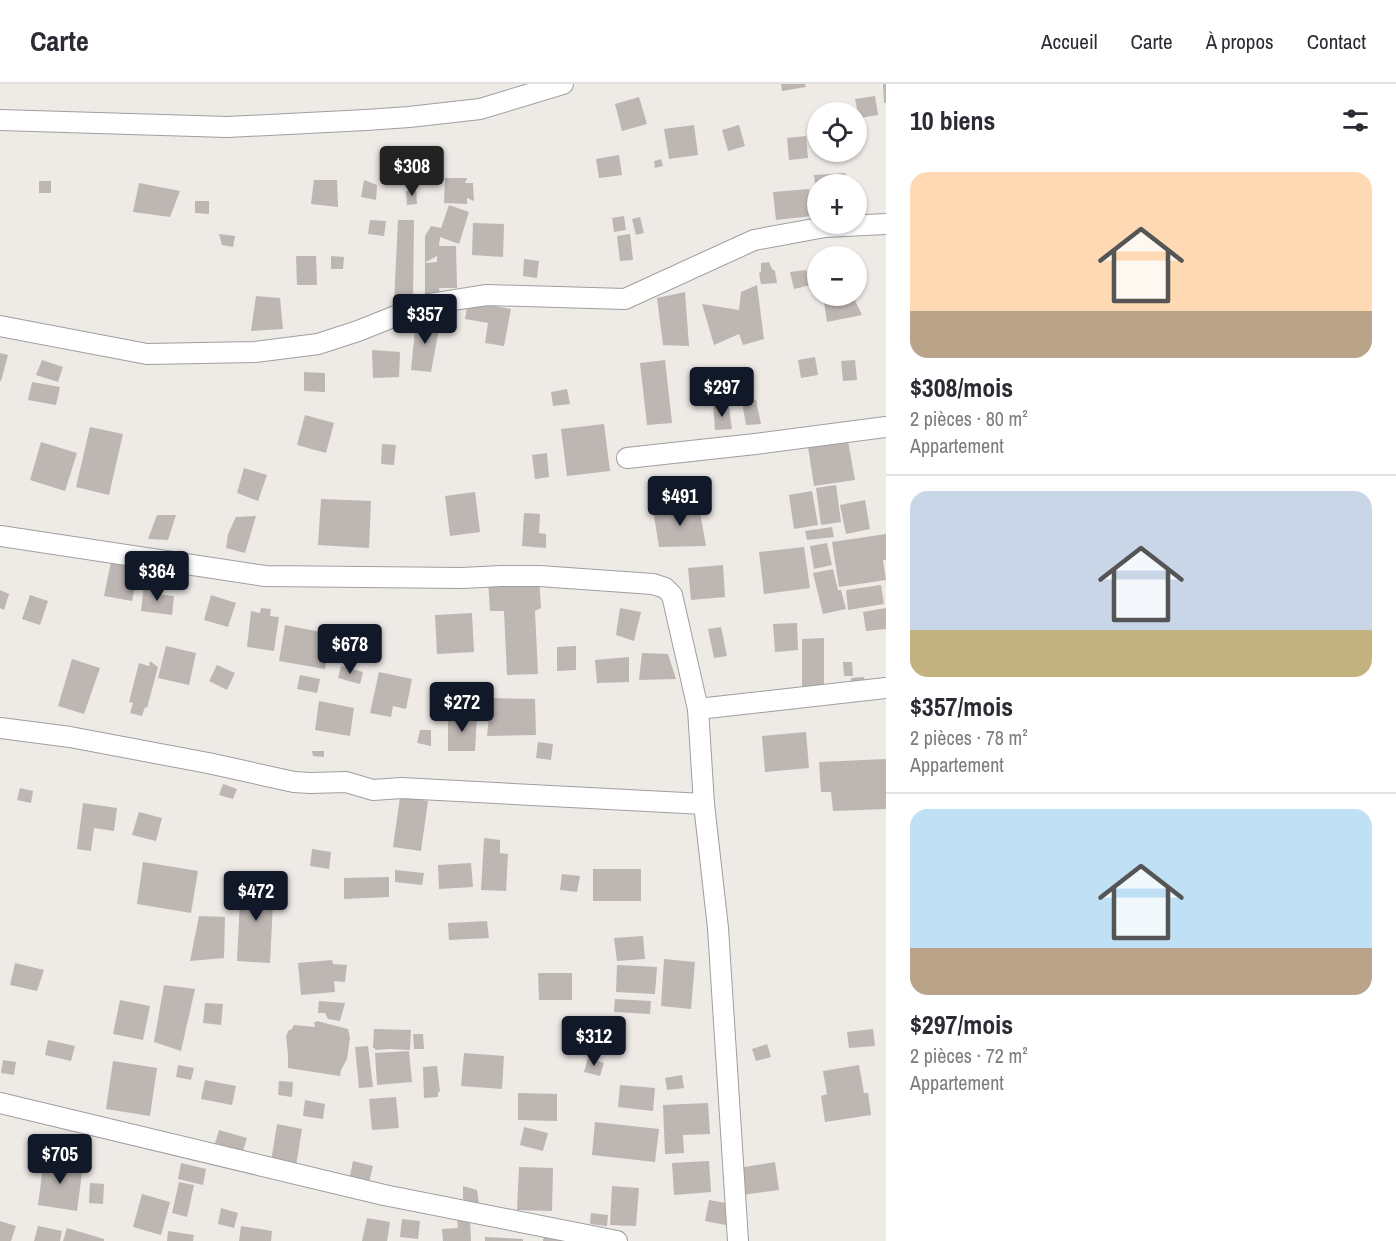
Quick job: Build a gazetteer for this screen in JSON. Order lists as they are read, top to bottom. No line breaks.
{"page":{"header":"Carte","nav":["Accueil","Carte","À propos","Contact"],"heading":"10 biens","map_buttons":["+","−"],"price":["$308","$357","$297","$491","$364","$678","$272","$472","$312","$705"],"list":[{"name":"$308/mois","note":"2 pièces · 80 m² · Appartement"},{"name":"$357/mois","note":"2 pièces · 78 m² · Appartement"},{"name":"$297/mois","note":"2 pièces · 72 m² · Appartement"}]}}
